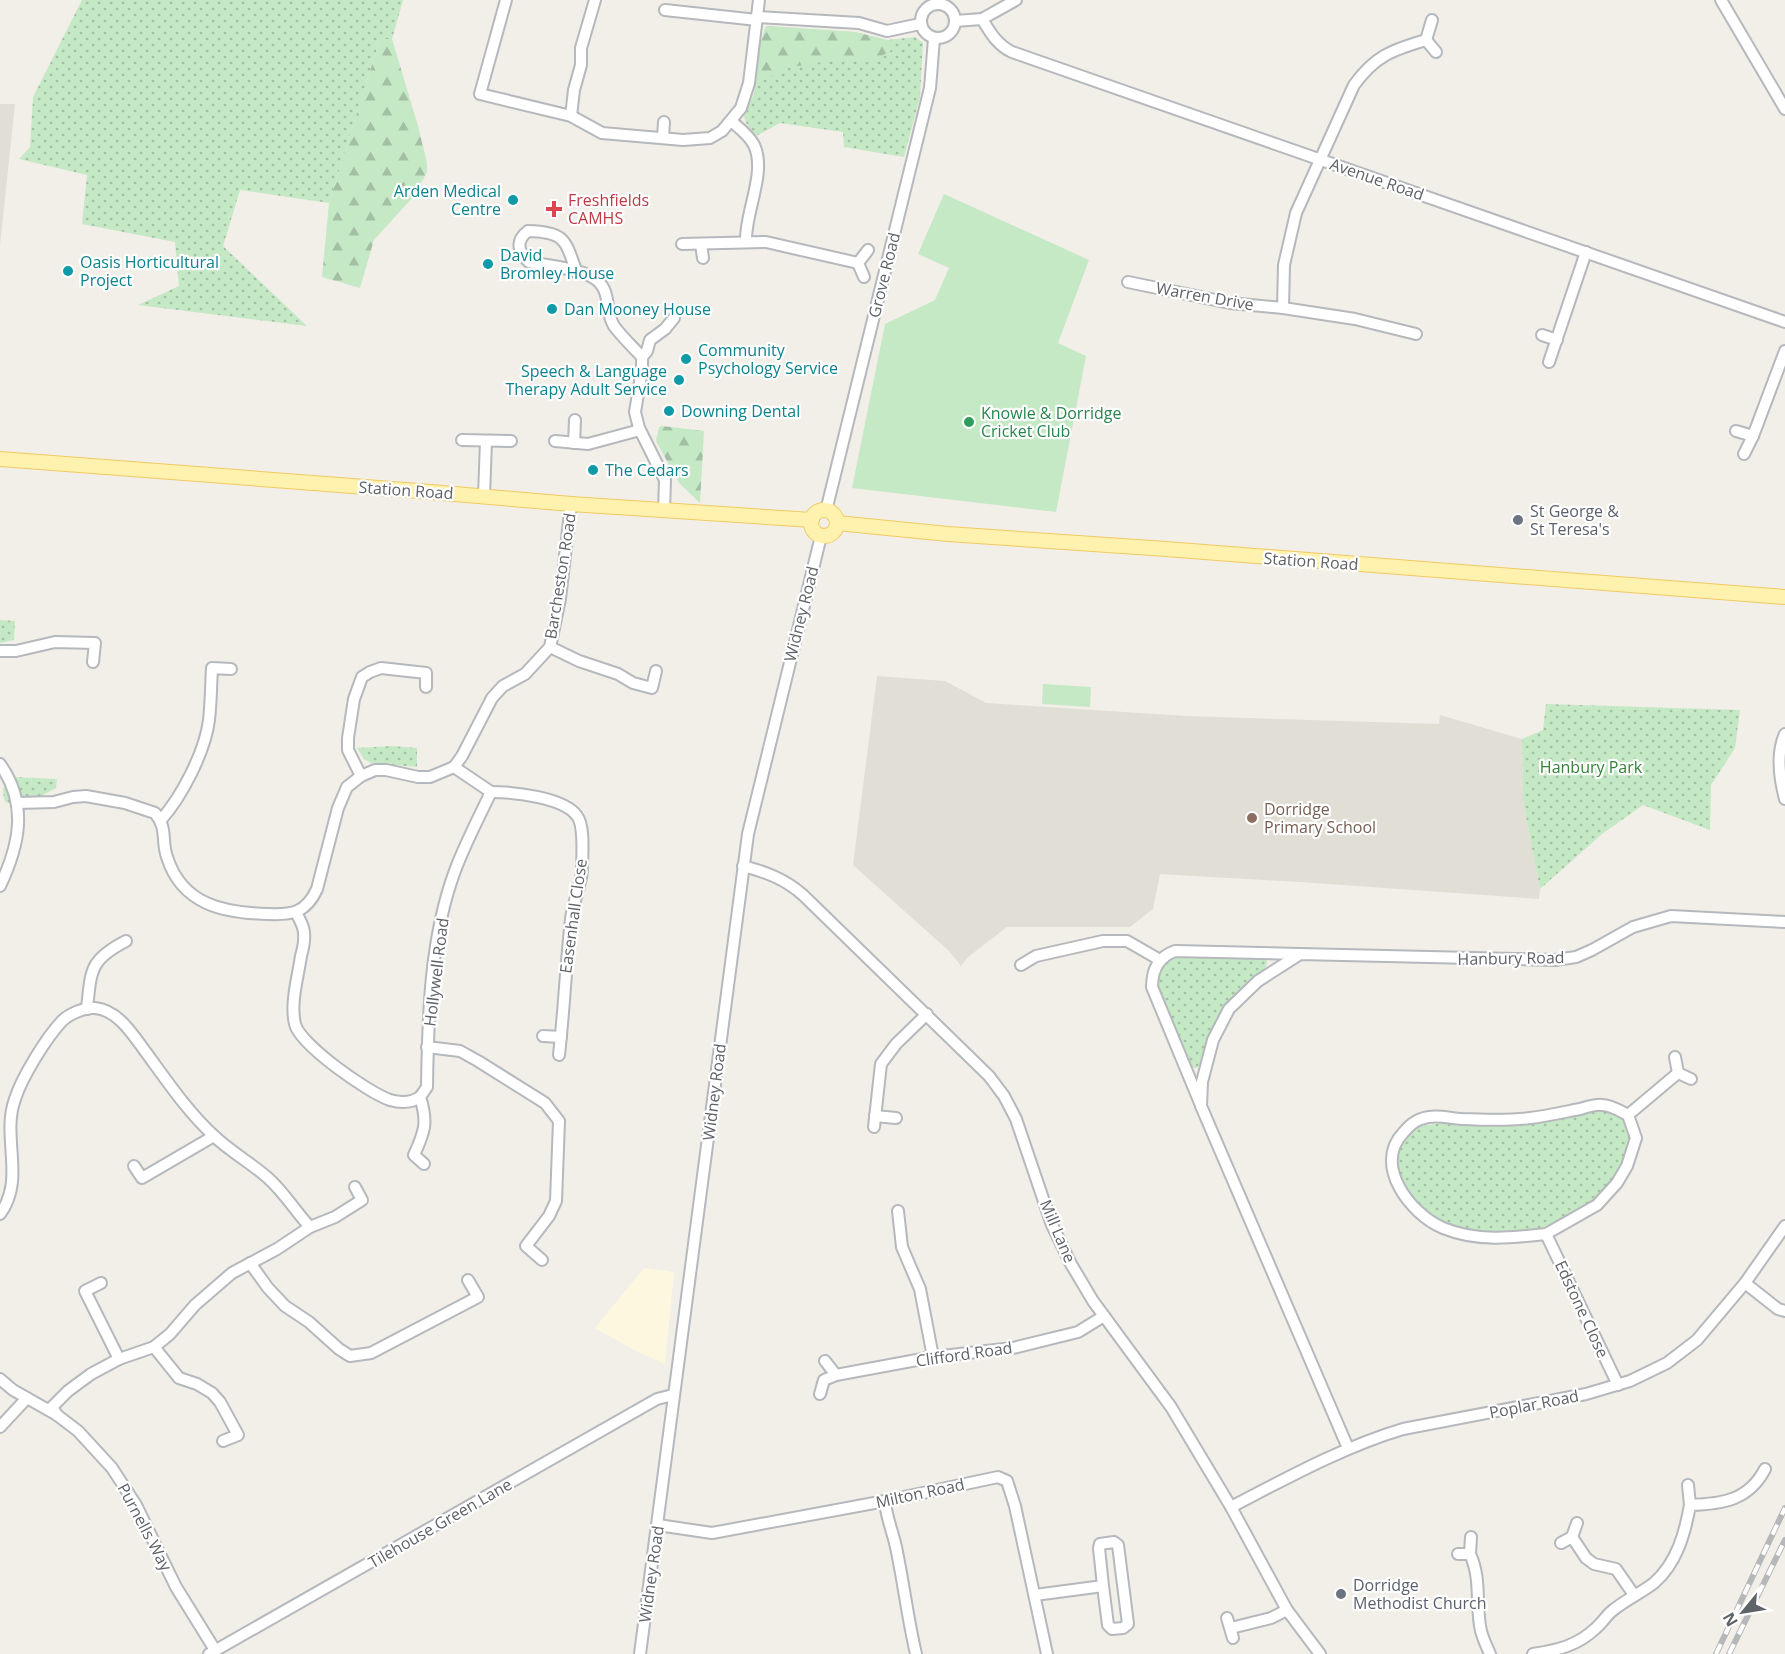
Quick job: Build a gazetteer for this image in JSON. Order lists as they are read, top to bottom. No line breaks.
{"streets":{"main road":["Station Road"],"street":["Avenue Road","Grove Road","Warren Drive","Barcheston Road","Widney Road","Easenhall Close","Hanbury Road","Hollywell Road","Mill Lane","Edstone Close","Clifford Road","Poplar Road","Milton Road","Tilehouse Green Lane","Purnells Way"]},"crossings":[["Grove Road","Station Road"],["Grove Road","Widney Road"],["Station Road","Barcheston Road"],["Station Road","Widney Road"],["Widney Road","Mill Lane"],["Widney Road","Milton Road"],["Widney Road","Tilehouse Green Lane"],["Easenhall Close","Hollywell Road"],["Mill Lane","Clifford Road"],["Mill Lane","Poplar Road"],["Edstone Close","Poplar Road"],["Tilehouse Green Lane","Purnells Way"]],"parks":["Hanbury Park"],"places":{"other":["Arden Medical Centre","David Bromley House","Oasis Horticultural Project","Dan Mooney House","Community Psychology Service","Speech & Language Therapy Adult Service","Downing Dental","Knowle & Dorridge Cricket Club","The Cedars","St George & St Teresa's","Dorridge Primary School","Dorridge Methodist Church"],"health":["Freshfields CAMHS"]},"north":"bottom left"}
